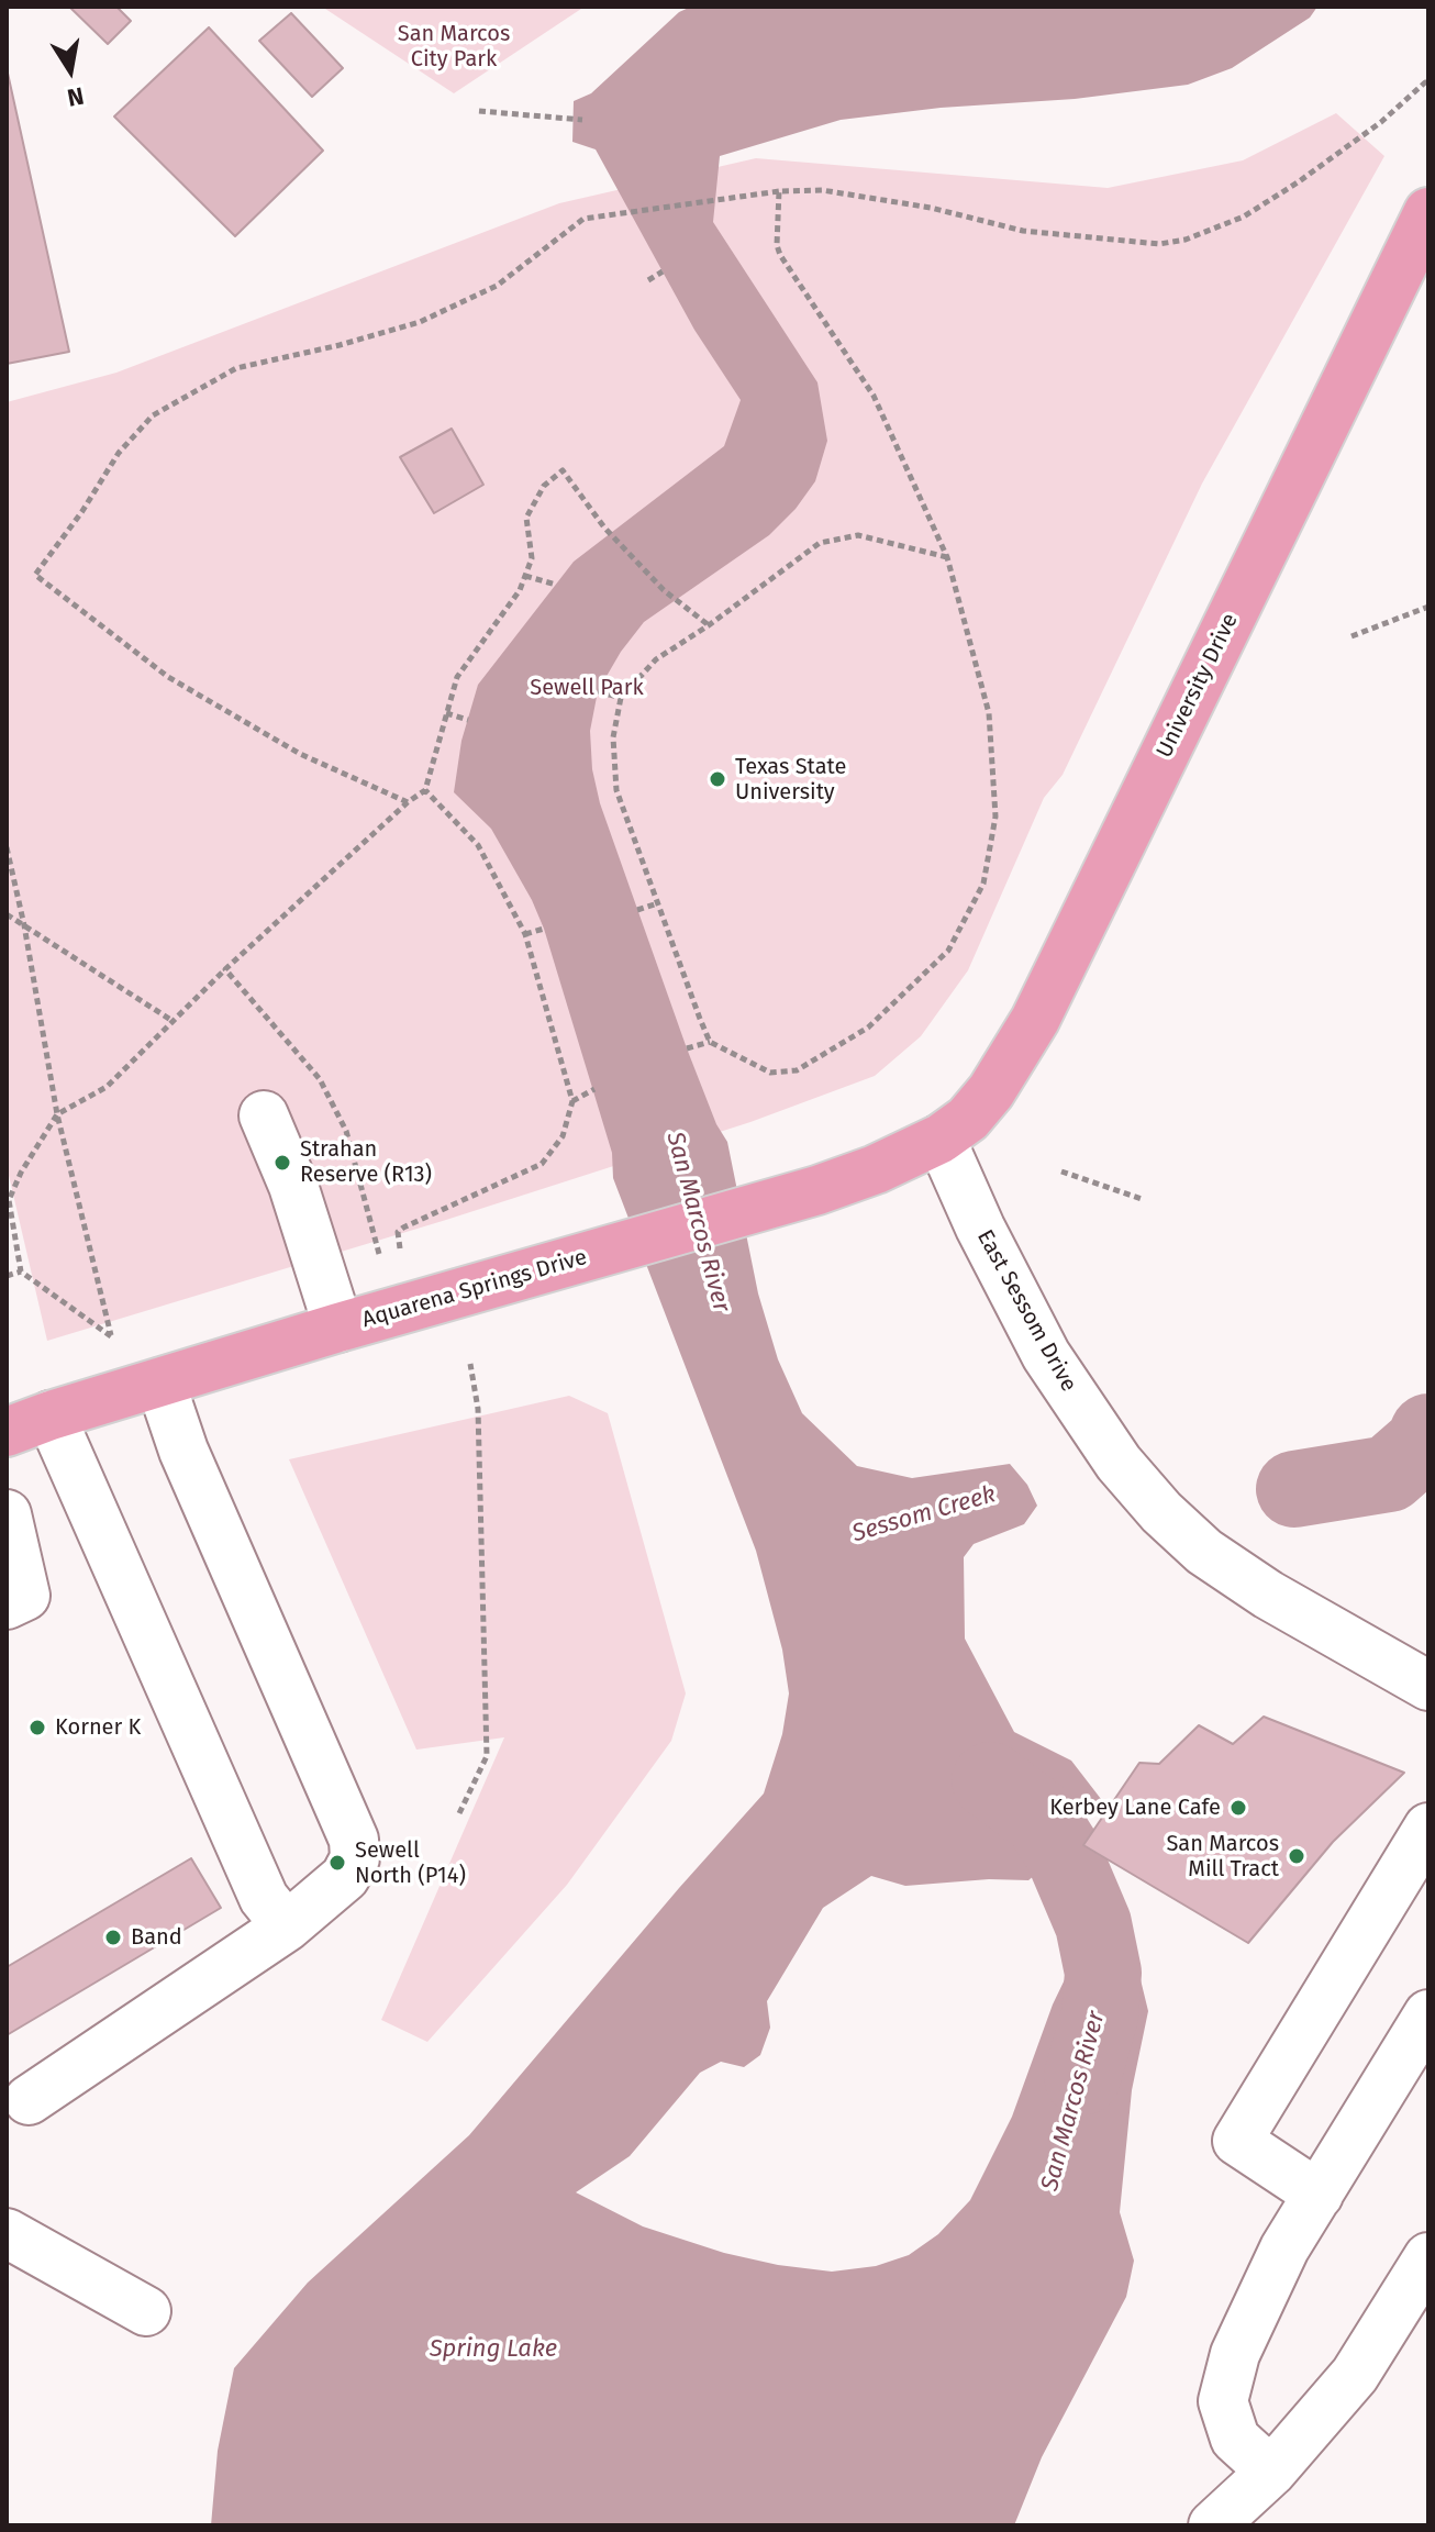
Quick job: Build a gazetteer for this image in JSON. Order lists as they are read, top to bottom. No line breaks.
{"streets":{"main road":["University Drive","Aquarena Springs Drive"],"street":["East Sessom Drive"]},"crossings":[["University Drive","Aquarena Springs Drive"],["University Drive","East Sessom Drive"],["Aquarena Springs Drive","East Sessom Drive"]],"water":["San Marcos River","Sessom Creek","Spring Lake"],"parks":["San Marcos City Park","Sewell Park"],"places":["Texas State University","Strahan Reserve (R13)","Korner K","Kerbey Lane Cafe","San Marcos Mill Tract","Sewell North (P14)","Band"],"north":"bottom"}
